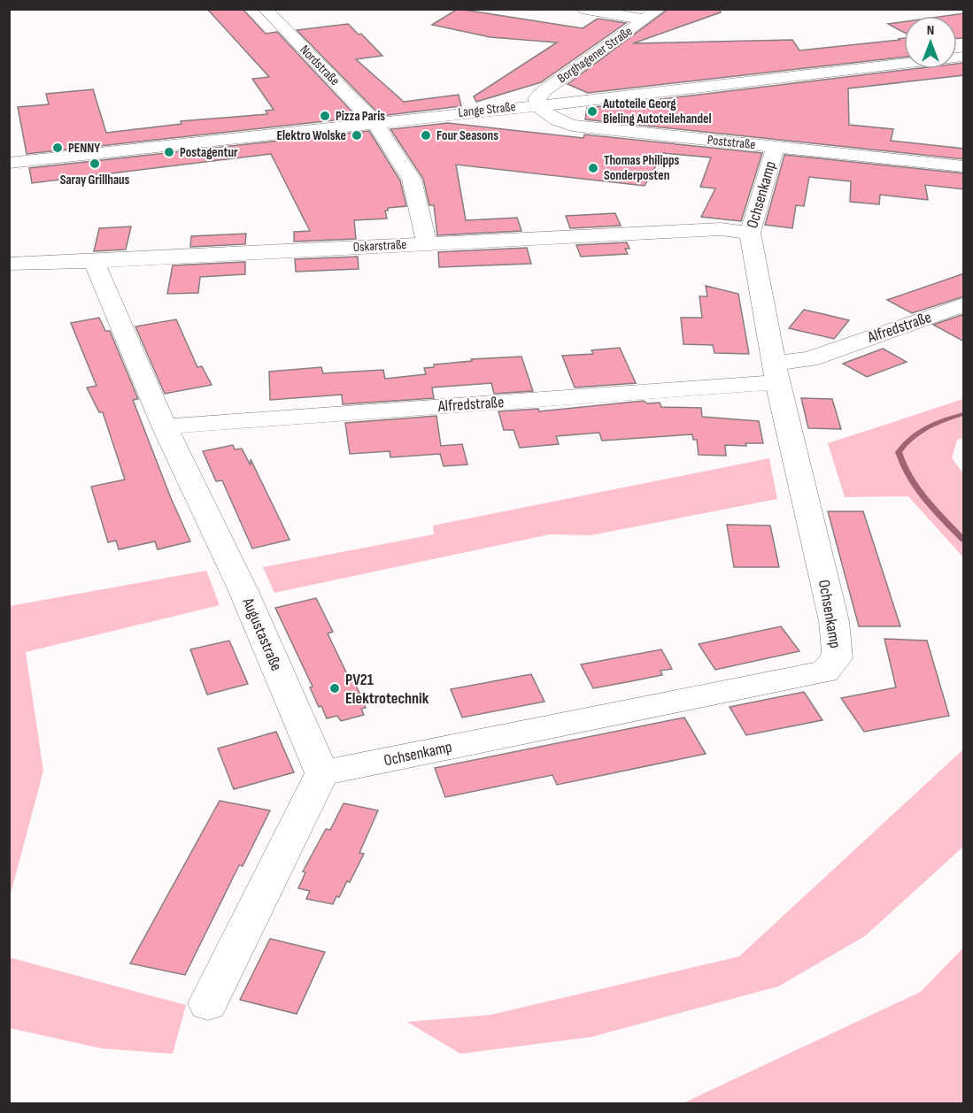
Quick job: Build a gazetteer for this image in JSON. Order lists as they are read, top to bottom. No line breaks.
{"streets":{"street":["Borghagener Straße","Nordstraße","Lange Straße","Poststraße","Ochsenkamp","Oskarstraße","Alfredstraße","Augustastraße"]},"crossings":[["Borghagener Straße","Lange Straße"],["Borghagener Straße","Poststraße"],["Nordstraße","Lange Straße"],["Nordstraße","Oskarstraße"],["Lange Straße","Poststraße"],["Poststraße","Ochsenkamp"],["Ochsenkamp","Oskarstraße"],["Ochsenkamp","Alfredstraße"],["Ochsenkamp","Augustastraße"],["Oskarstraße","Augustastraße"],["Alfredstraße","Augustastraße"]],"places":["Autoteile Georg Bieling Autoteilehandel","Pizza Paris","Elektro Wolske","Four Seasons","PENNY","Postagentur","Saray Grillhaus","Thomas Philipps Sonderposten","PV21 Elektrotechnik"],"north":"top"}
